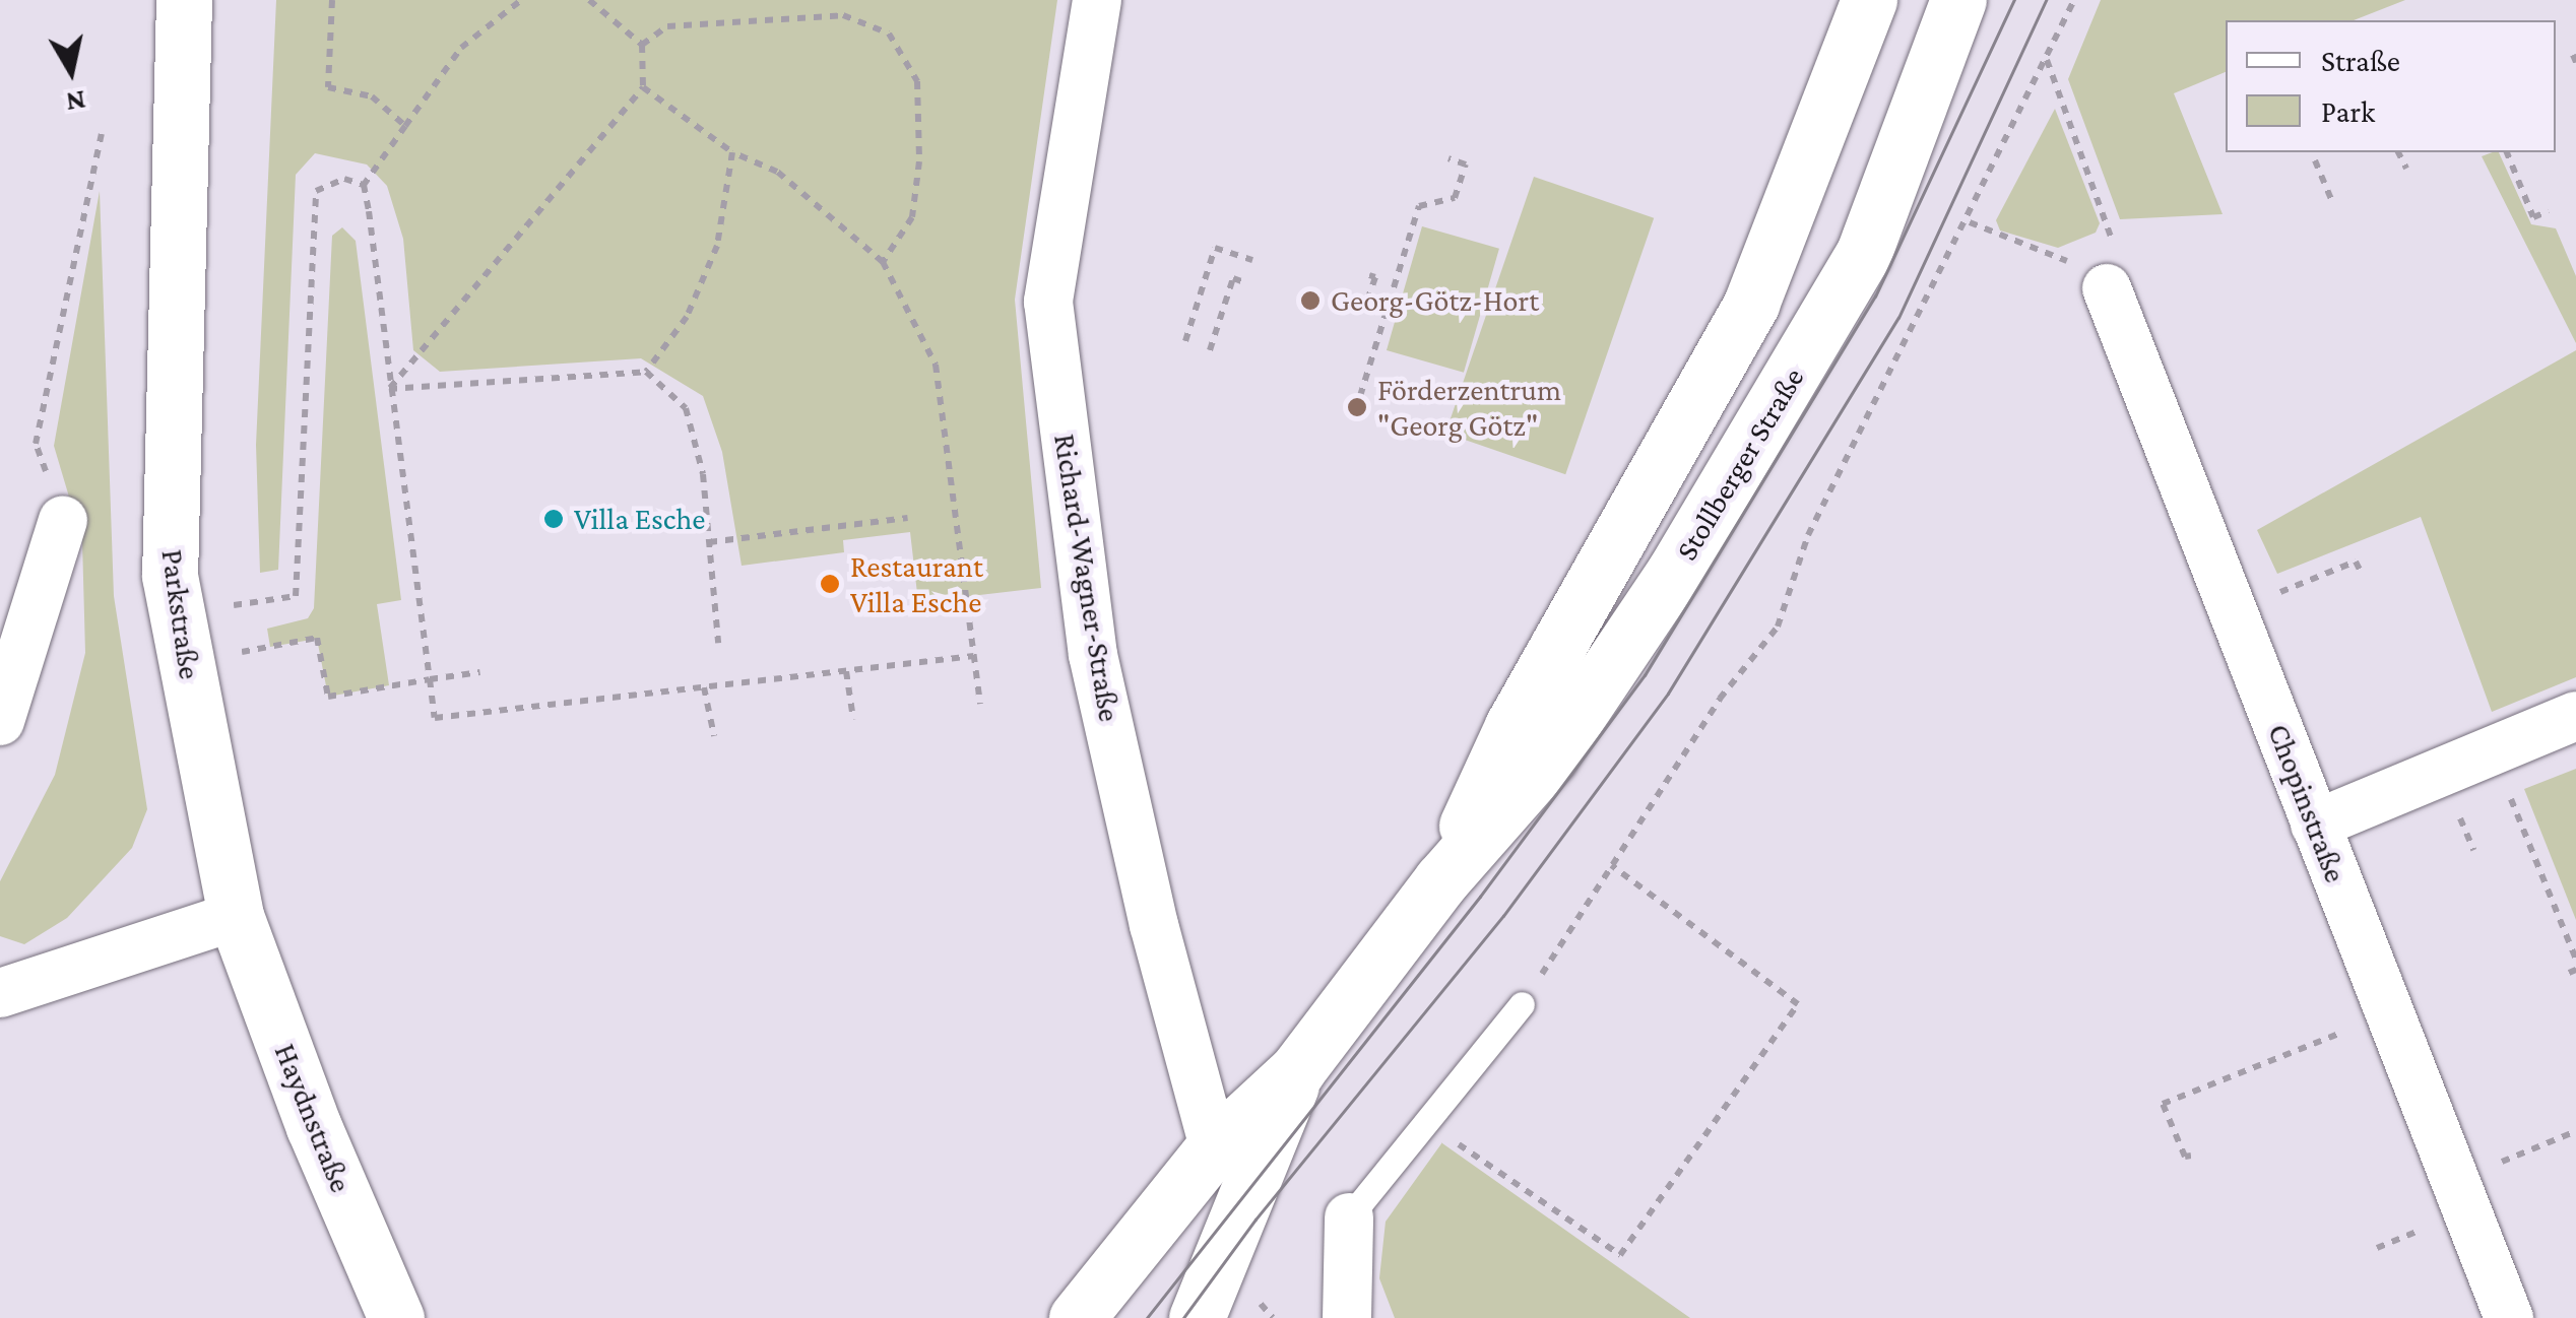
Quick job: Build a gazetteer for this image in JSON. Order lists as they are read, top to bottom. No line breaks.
{"streets":{"main road":["Stollberger Straße","Parkstraße","Haydnstraße"],"street":["Richard-Wagner-Straße","Chopinstraße"]},"crossings":[["Stollberger Straße","Richard-Wagner-Straße"],["Parkstraße","Haydnstraße"]],"places":["Georg-Götz-Hort","Förderzentrum \"Georg Götz\"","Villa Esche","Restaurant Villa Esche"],"legend":["Straße","Park"],"north":"bottom"}
